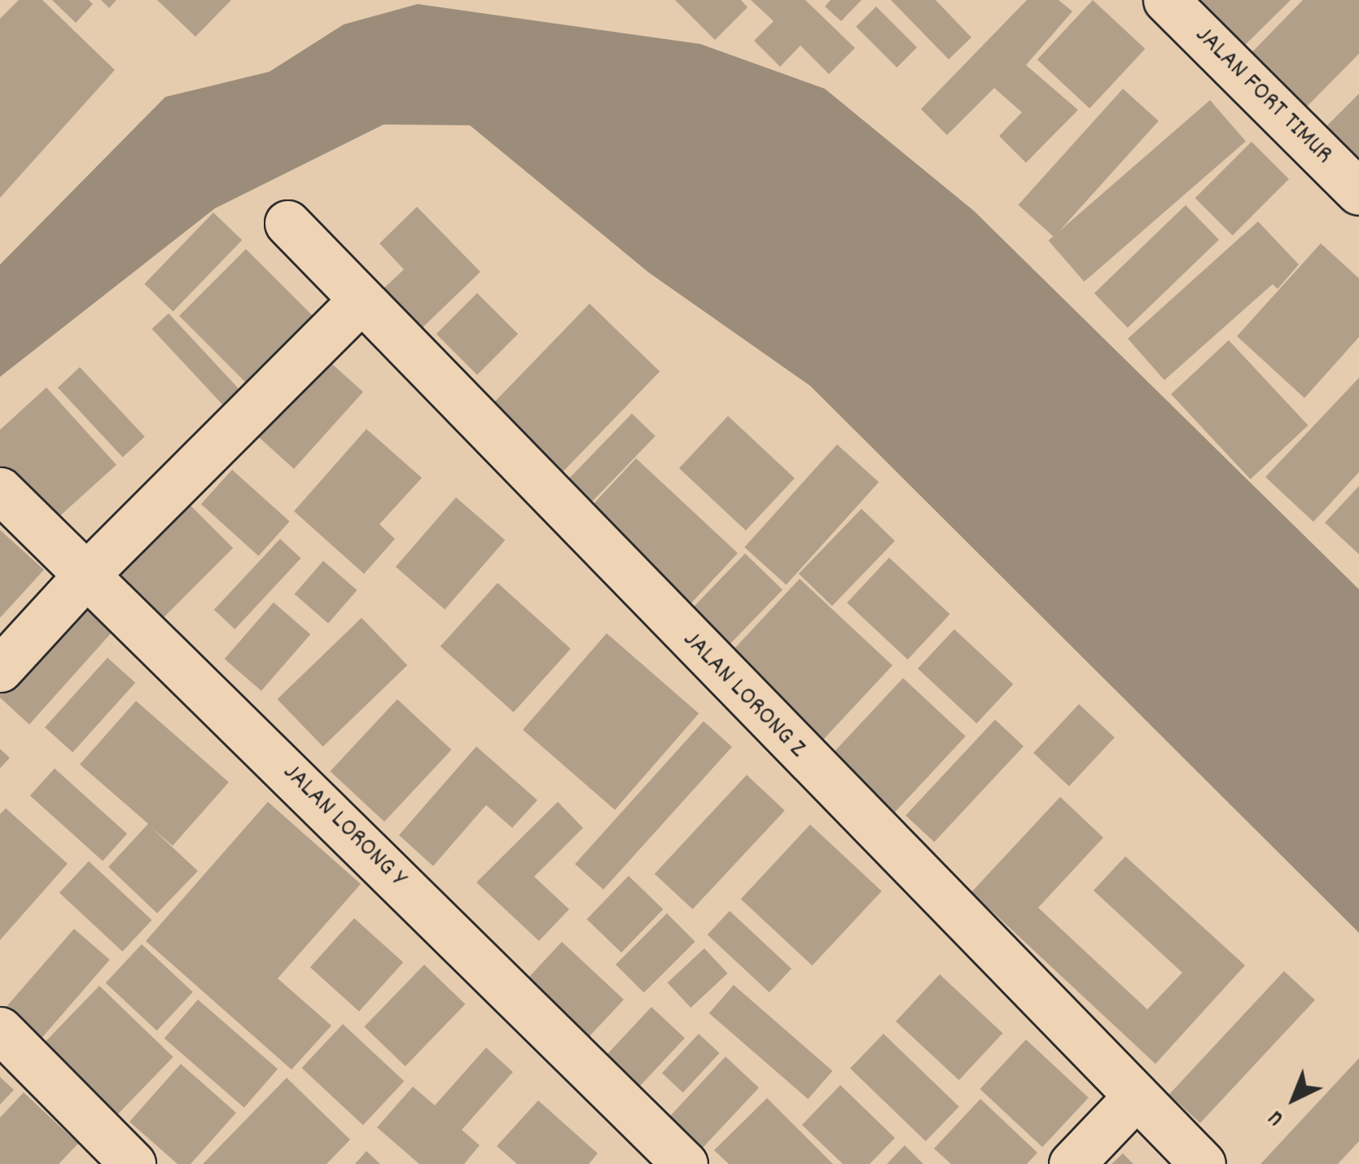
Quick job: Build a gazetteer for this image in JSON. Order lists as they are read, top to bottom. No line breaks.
{"streets":{"street":["JALAN FORT TIMUR","JALAN LORONG Z","JALAN LORONG Y"]},"north":"bottom left"}
